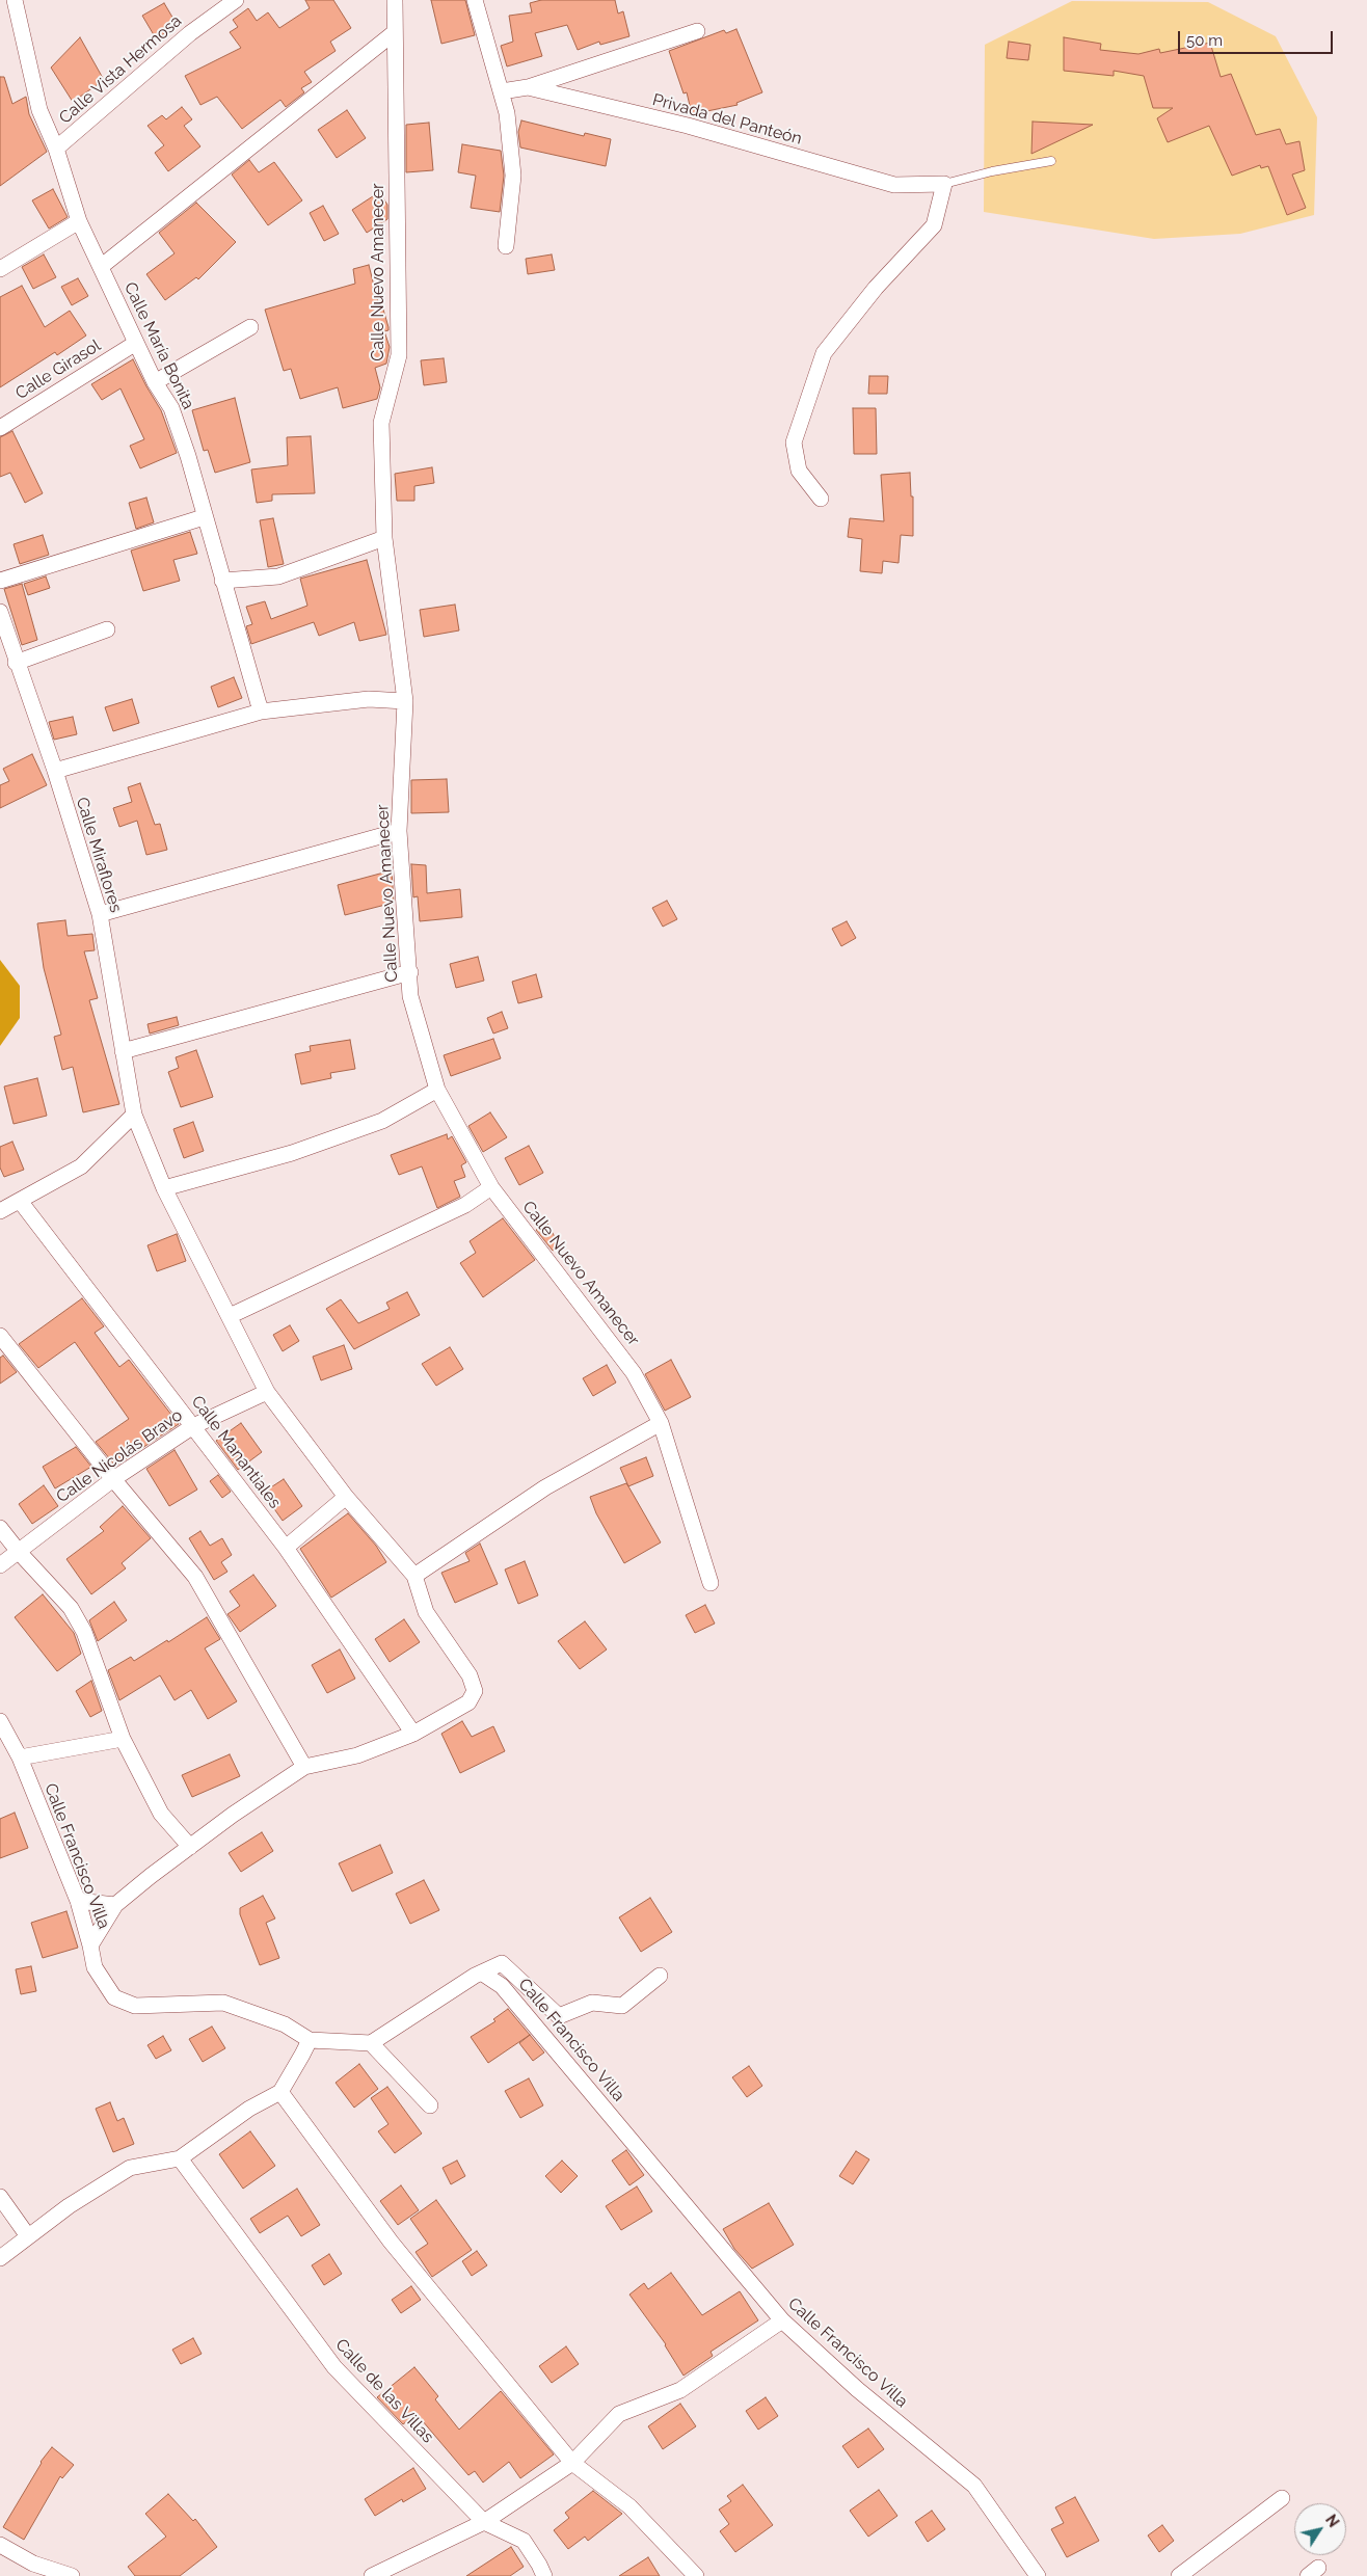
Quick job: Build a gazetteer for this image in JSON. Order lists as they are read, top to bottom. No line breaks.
{"streets":{"street":["Calle Vista Hermosa","Privada del Panteón","Calle Nuevo Amanecer","Calle María Bonita","Calle Girasol","Calle Miraflores","Calle Manantiales","Calle Nicolás Bravo","Calle Francisco Villa","Calle de las Villas"]},"crossings":[["Calle Vista Hermosa","Calle María Bonita"],["Calle María Bonita","Calle Girasol"],["Calle Miraflores","Calle Nicolás Bravo"],["Calle Manantiales","Calle Nicolás Bravo"]],"scale_bar":"50 m","north":"top right"}
